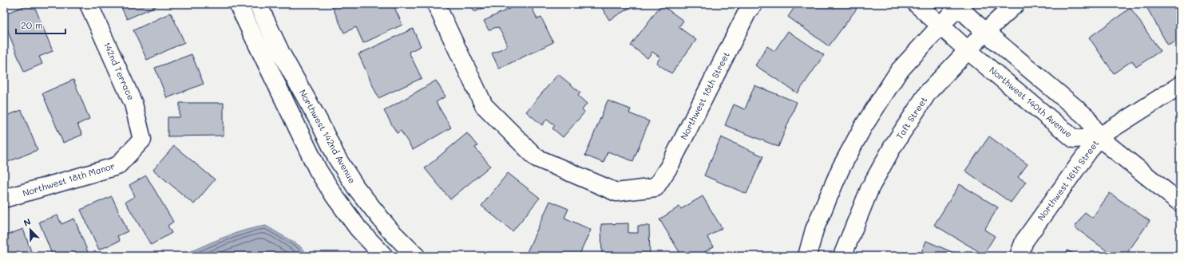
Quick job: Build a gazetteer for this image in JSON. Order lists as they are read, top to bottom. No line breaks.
{"streets":{"street":["142nd Terrace","Northwest 18th Street","Northwest 140th Avenue","Taft Street","Northwest 142nd Avenue","Northwest 18th Manor","Northwest 16th Street"]},"crossings":[["142nd Terrace","Northwest 18th Manor"],["Northwest 140th Avenue","Taft Street"],["Northwest 140th Avenue","Northwest 16th Street"]],"scale_bar":"20 m","north":"top left"}
